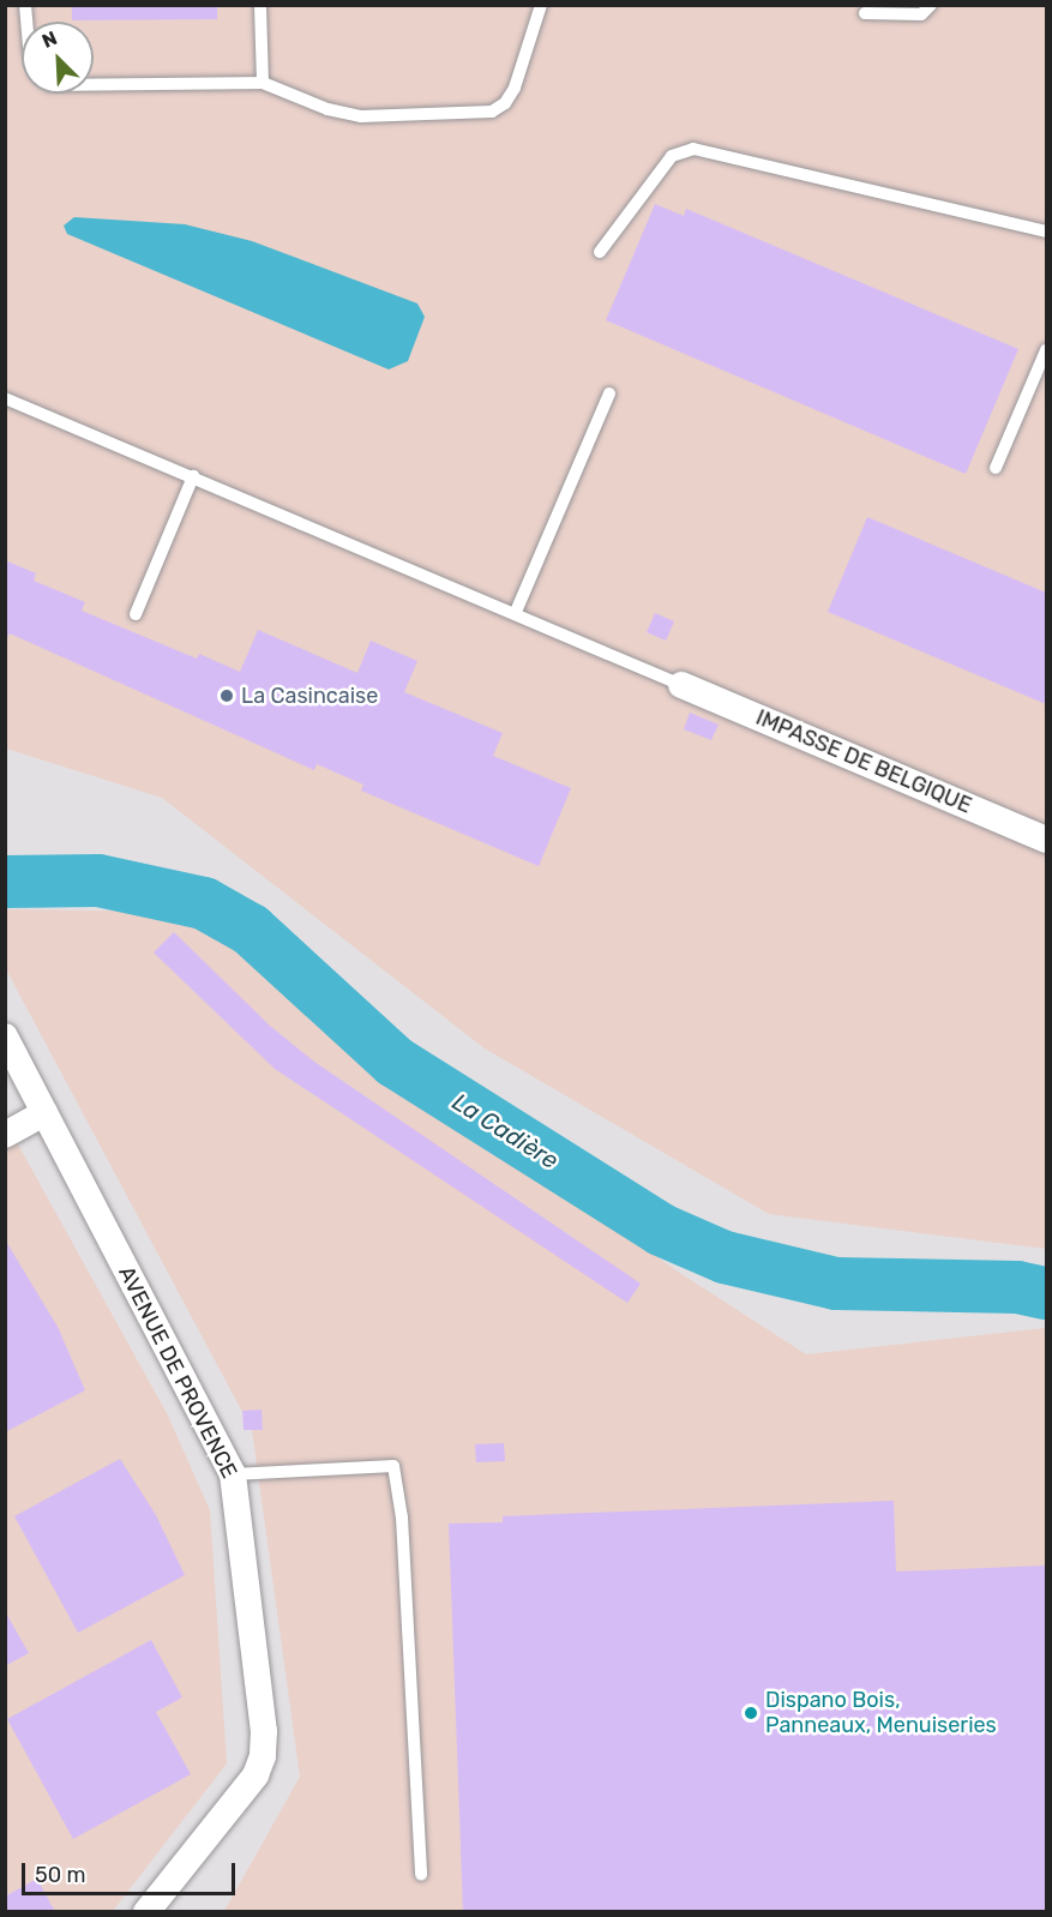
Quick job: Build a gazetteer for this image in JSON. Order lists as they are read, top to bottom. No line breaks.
{"streets":{"street":["IMPASSE DE BELGIQUE","AVENUE DE PROVENCE"]},"water":["La Cadière"],"places":["La Casincaise","Dispano Bois, Panneaux, Menuiseries"],"scale_bar":"50 m","north":"top left"}
